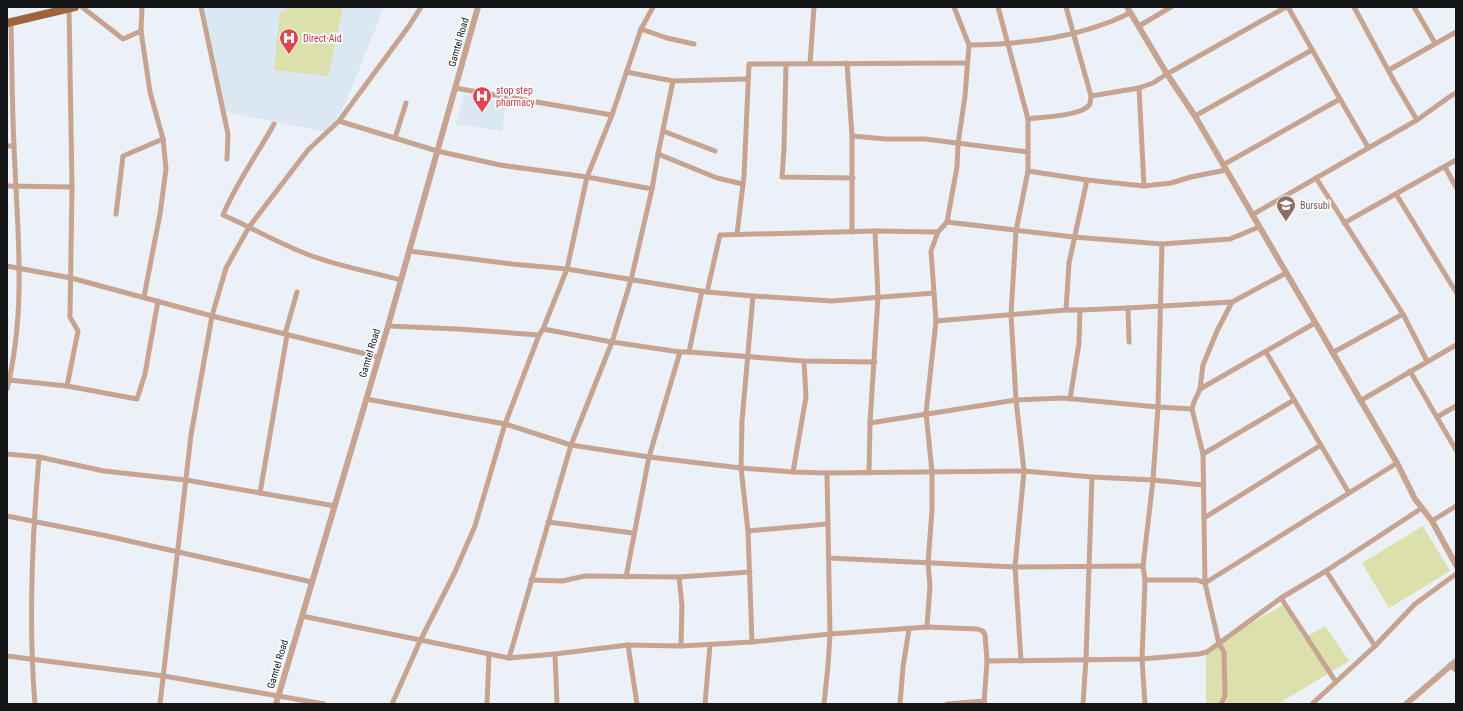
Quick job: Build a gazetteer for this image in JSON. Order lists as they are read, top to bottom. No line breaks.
{"streets":{"street":["Gamtel Road"]},"places":{"hospital":["Direct-Aid","stop step pharmacy"],"school or university":["Bursubi"]}}
